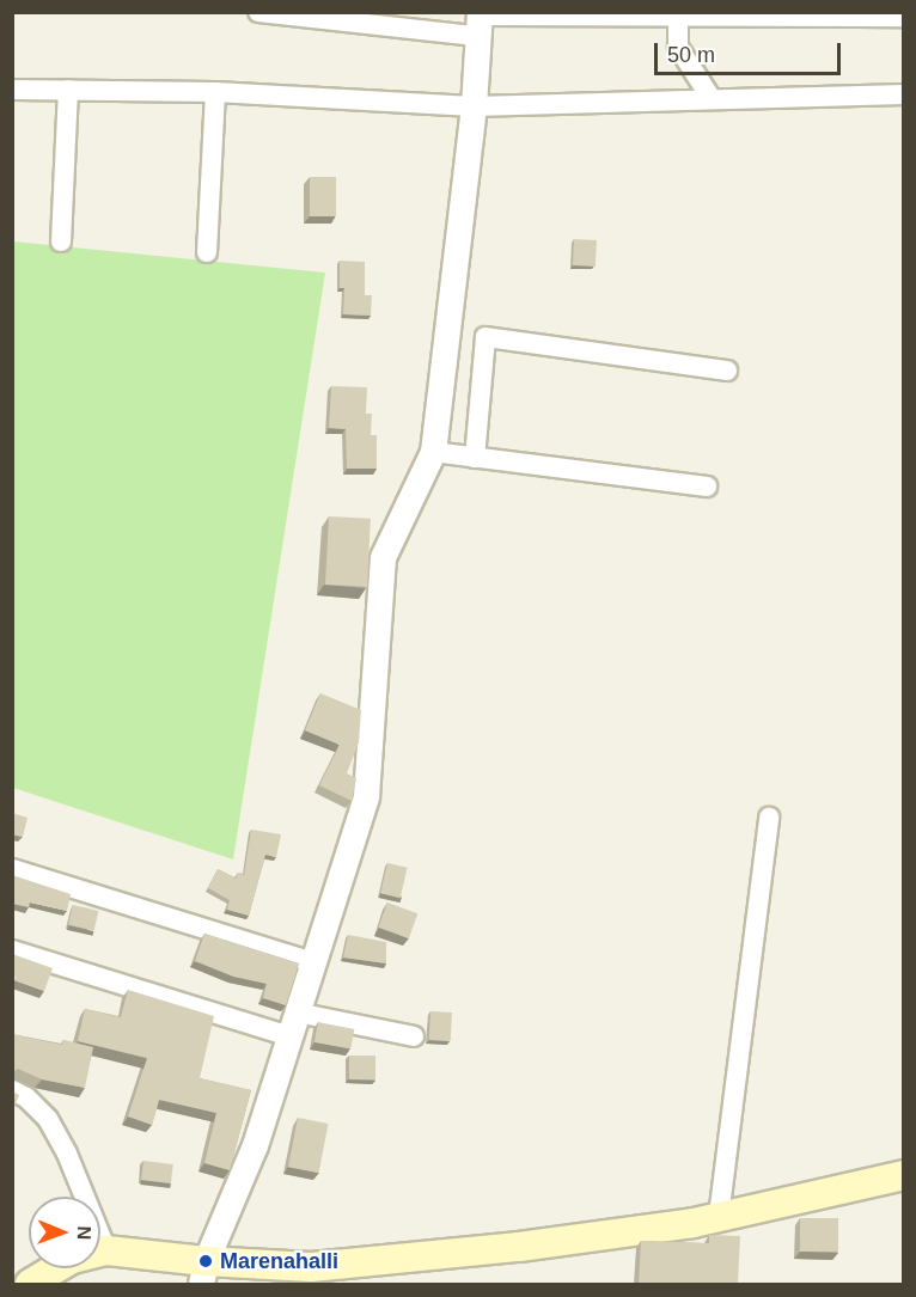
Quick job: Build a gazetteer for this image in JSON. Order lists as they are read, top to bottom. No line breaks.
{"places":["Marenahalli"],"scale_bar":"50 m","north":"right"}
